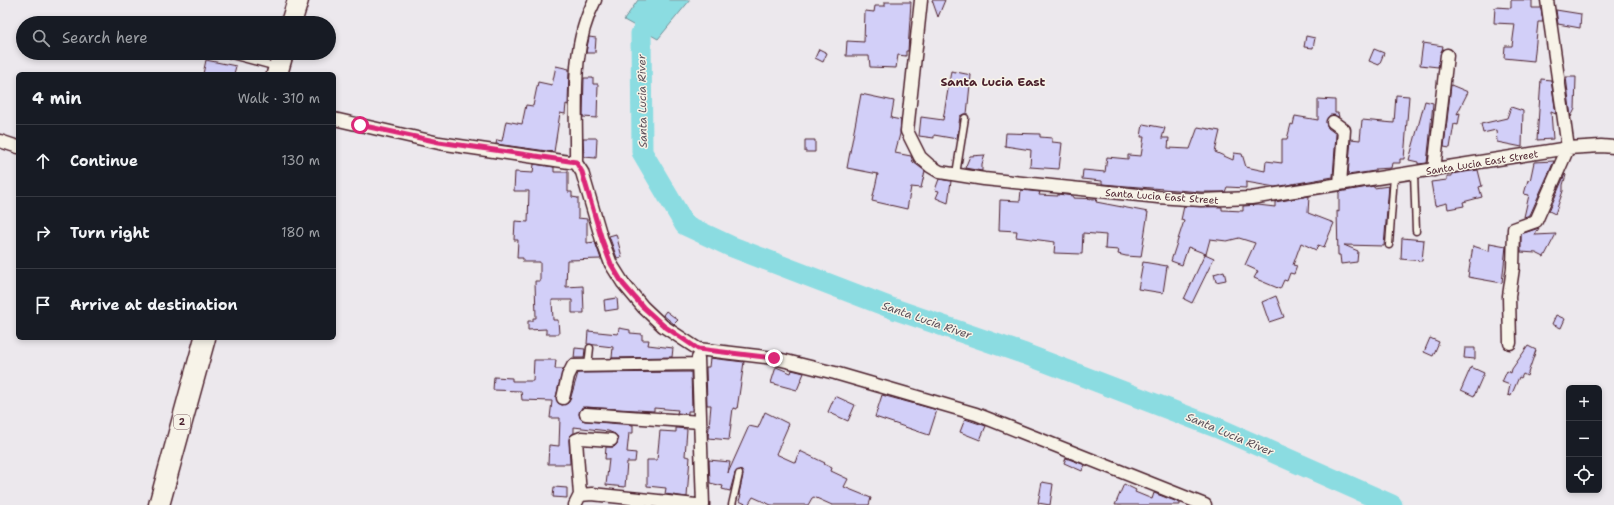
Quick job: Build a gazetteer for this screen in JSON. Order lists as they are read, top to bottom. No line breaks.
{"streets":{"highway":["2"],"street":["Santa Lucia East Street"]},"districts":["Santa Lucia East"],"water":["Santa Lucia River"],"page":{"search":"Search here","heading":["4 min","Walk · 310 m"],"list":[["Continue","130 m"],["Turn right","180 m"],"Arrive at destination"],"map_buttons":["+","−"]}}
